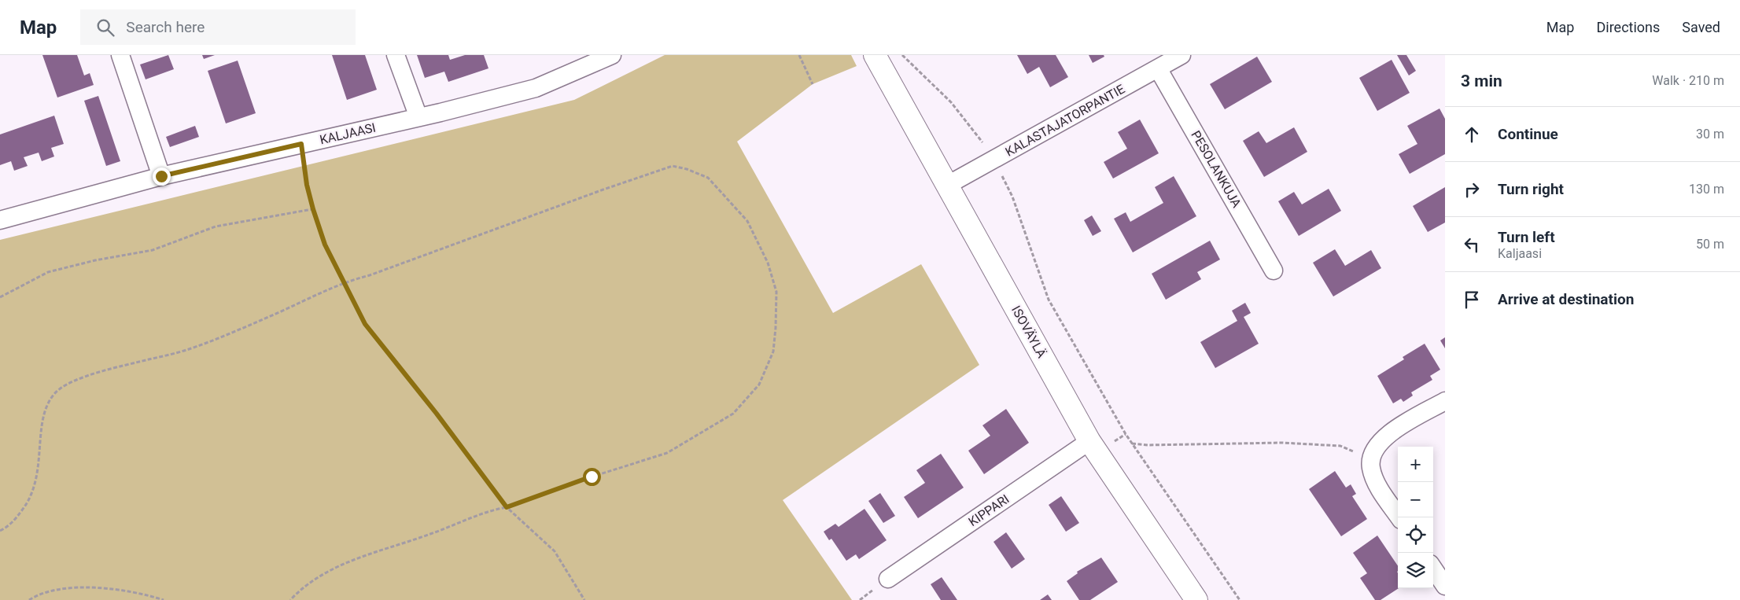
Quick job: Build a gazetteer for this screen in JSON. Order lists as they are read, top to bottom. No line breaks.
{"streets":{"street":["KALASTAJATORPANTIE","KALJAASI","PESOLANKUJA","ISOVÄYLÄ","KIPPARI"]},"crossings":[["KALASTAJATORPANTIE","PESOLANKUJA"],["KALASTAJATORPANTIE","ISOVÄYLÄ"],["ISOVÄYLÄ","KIPPARI"]],"page":{"header":"Map","search":"Search here","nav":["Map","Directions","Saved"],"heading":["3 min","Walk · 210 m"],"list":[["Continue","30 m"],["Turn right","130 m"],["Turn left","Kaljaasi","50 m"],"Arrive at destination"],"map_buttons":["+","−"]}}
